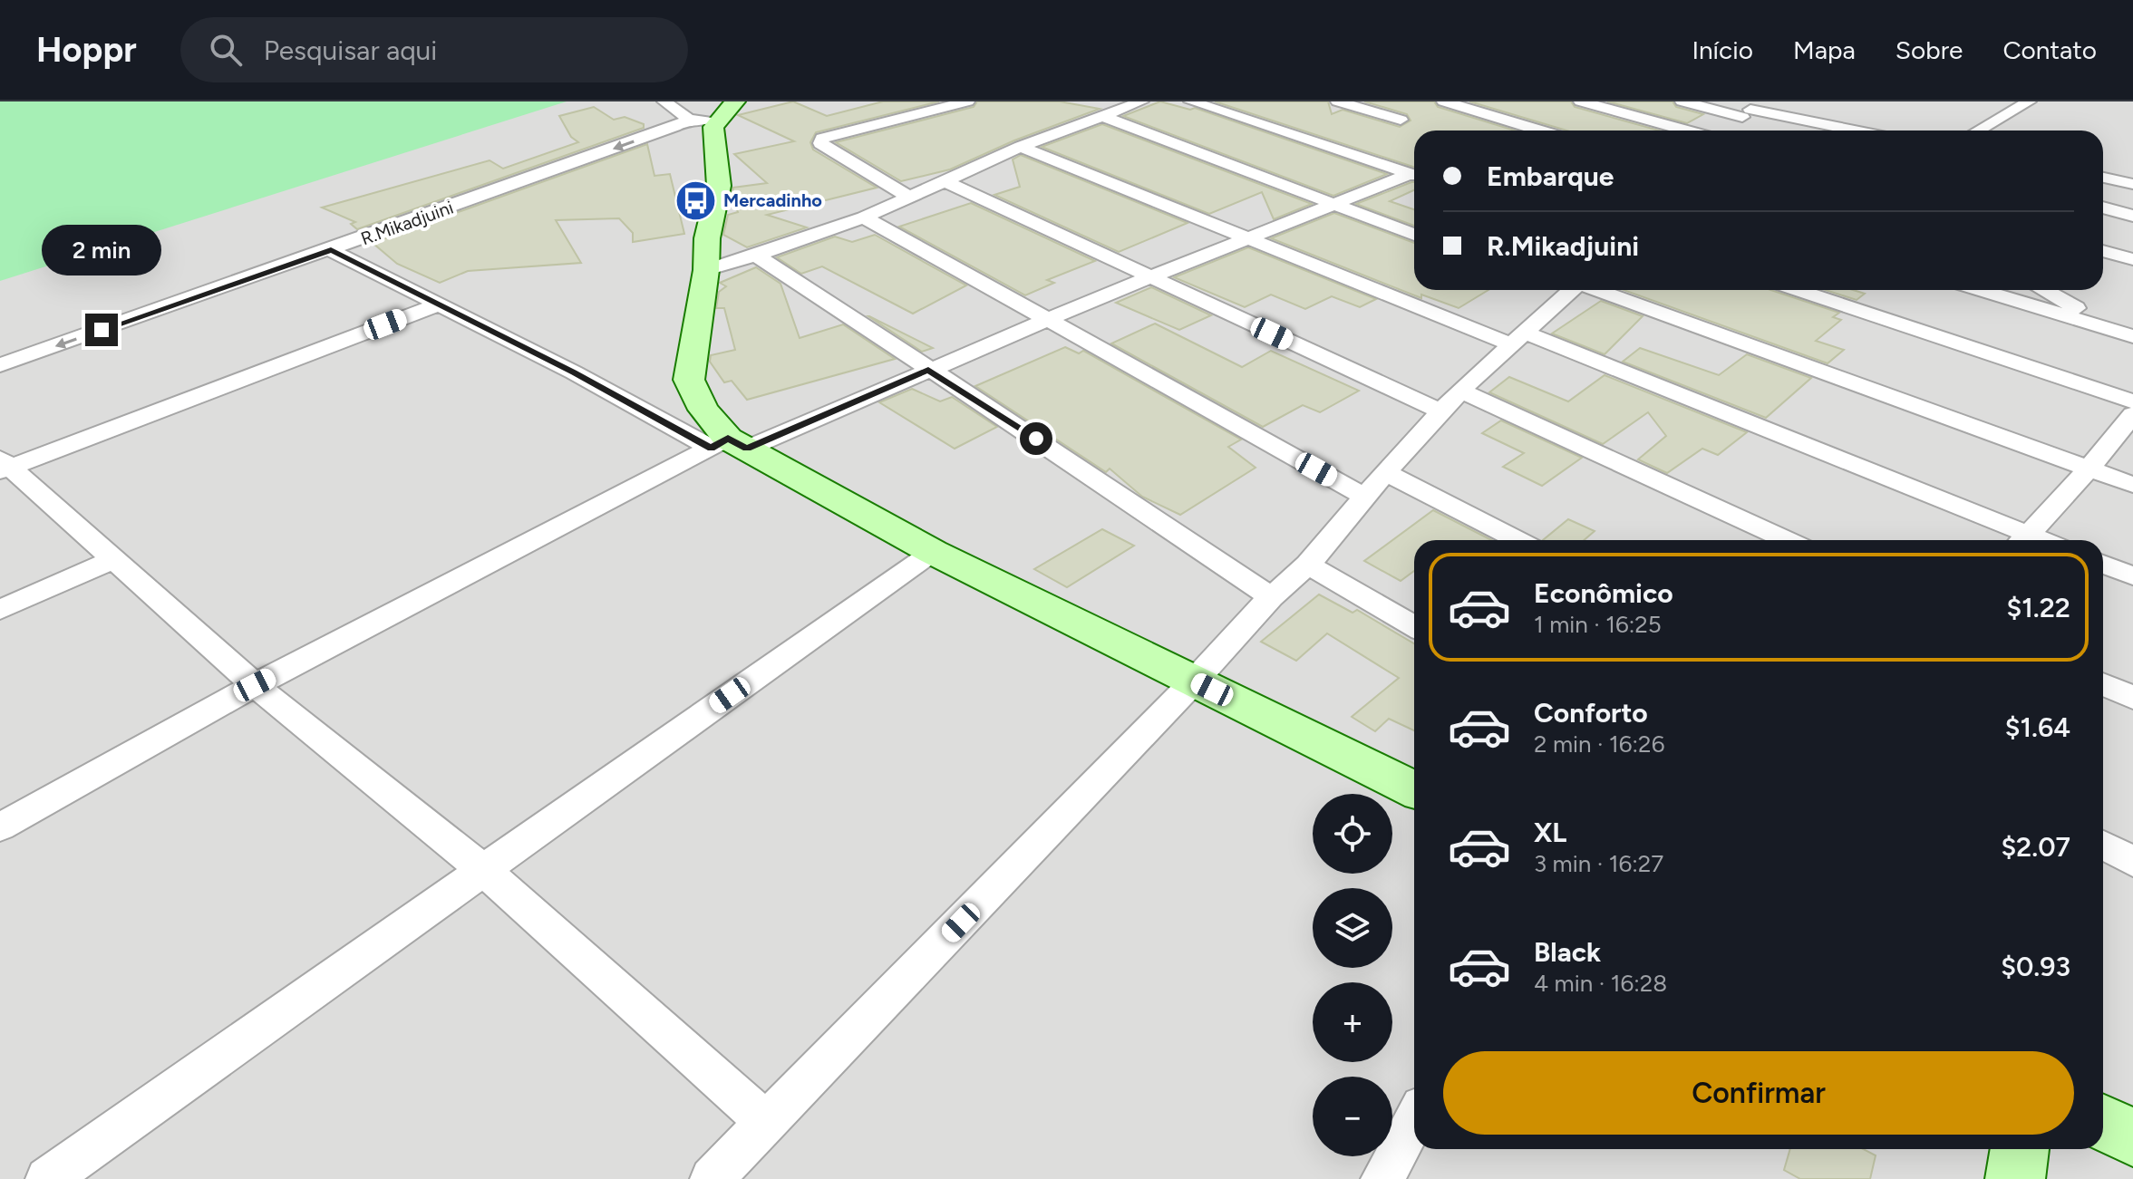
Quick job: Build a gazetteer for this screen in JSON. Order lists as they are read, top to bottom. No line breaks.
{"streets":{"street":["R.Mikadjuini"]},"places":{"bus stop":["Mercadinho"]},"page":{"header":"Hoppr","search":"Pesquisar aqui","nav":["Início","Mapa","Sobre","Contato"],"banner":["Embarque","R.Mikadjuini"],"bubble":"2 min","list":[{"name":"Econômico","note":"1 min · 16:25","value":"$1.22"},{"name":"Conforto","note":"2 min · 16:26","value":"$1.64"},{"name":"XL","note":"3 min · 16:27","value":"$2.07"},{"name":"Black","note":"4 min · 16:28","value":"$0.93"}],"map_buttons":["+","−"],"buttons":"Confirmar"}}
